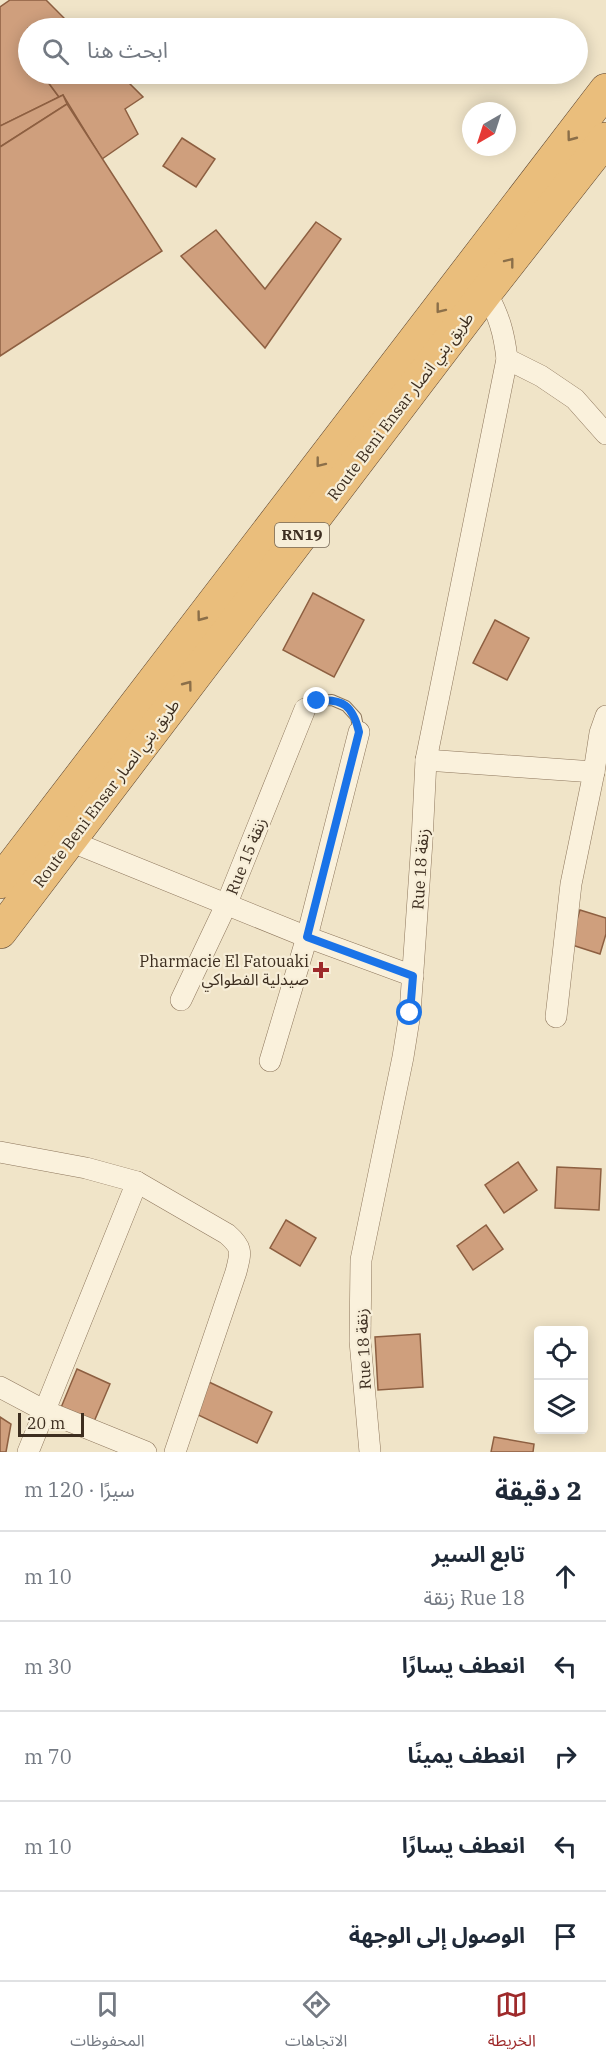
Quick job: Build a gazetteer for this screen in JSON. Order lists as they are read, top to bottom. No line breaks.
{"streets":{"highway":["Route Beni Ensar طريق بني انصار","RN19"],"street":["Rue 15 زنقة","Rue 18 زنقة"]},"crossings":[["Route Beni Ensar طريق بني انصار","Rue 18 زنقة"]],"places":{"health":["Pharmacie El Fatouaki صيدلية الفطواكي"]},"scale_bar":"20 m","north":"bottom left","page":{"search":"ابحث هنا","scale":"20 m","heading":["2 دقيقة","سيرًا · 120 m"],"list":[["تابع السير","Rue 18 زنقة","10 m"],["انعطف يسارًا","30 m"],["انعطف يمينًا","70 m"],["انعطف يسارًا","10 m"],"الوصول إلى الوجهة"],"nav":["الخريطة","الاتجاهات","المحفوظات"]}}
